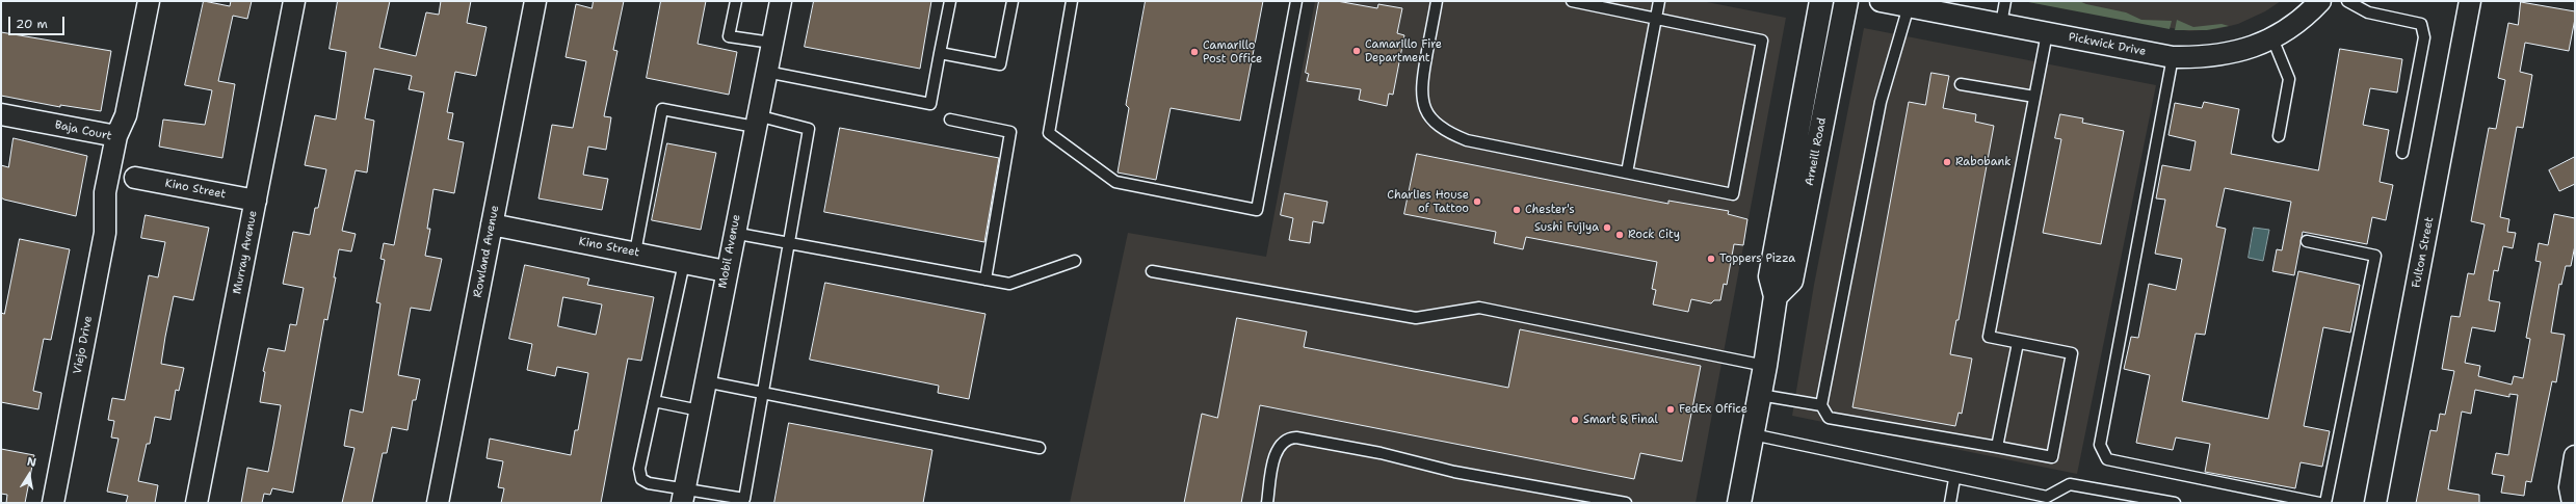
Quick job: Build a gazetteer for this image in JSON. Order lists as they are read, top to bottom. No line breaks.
{"streets":{"main road":["Arneill Road"],"street":["Pickwick Drive","Baja Court","Kino Street","Rowland Avenue","Mobil Avenue","Murray Avenue","Fulton Street","Viejo Drive"]},"crossings":[["Baja Court","Viejo Drive"],["Kino Street","Rowland Avenue"],["Kino Street","Mobil Avenue"],["Kino Street","Murray Avenue"]],"places":["Camarillo Fire Department","Camarillo Post Office","Rabobank","Charlies House of Tattoo","Chester's","Sushi Fujiya","Rock City","Toppers Pizza","FedEx Office","Smart & Final"],"scale_bar":"20 m","north":"top"}
